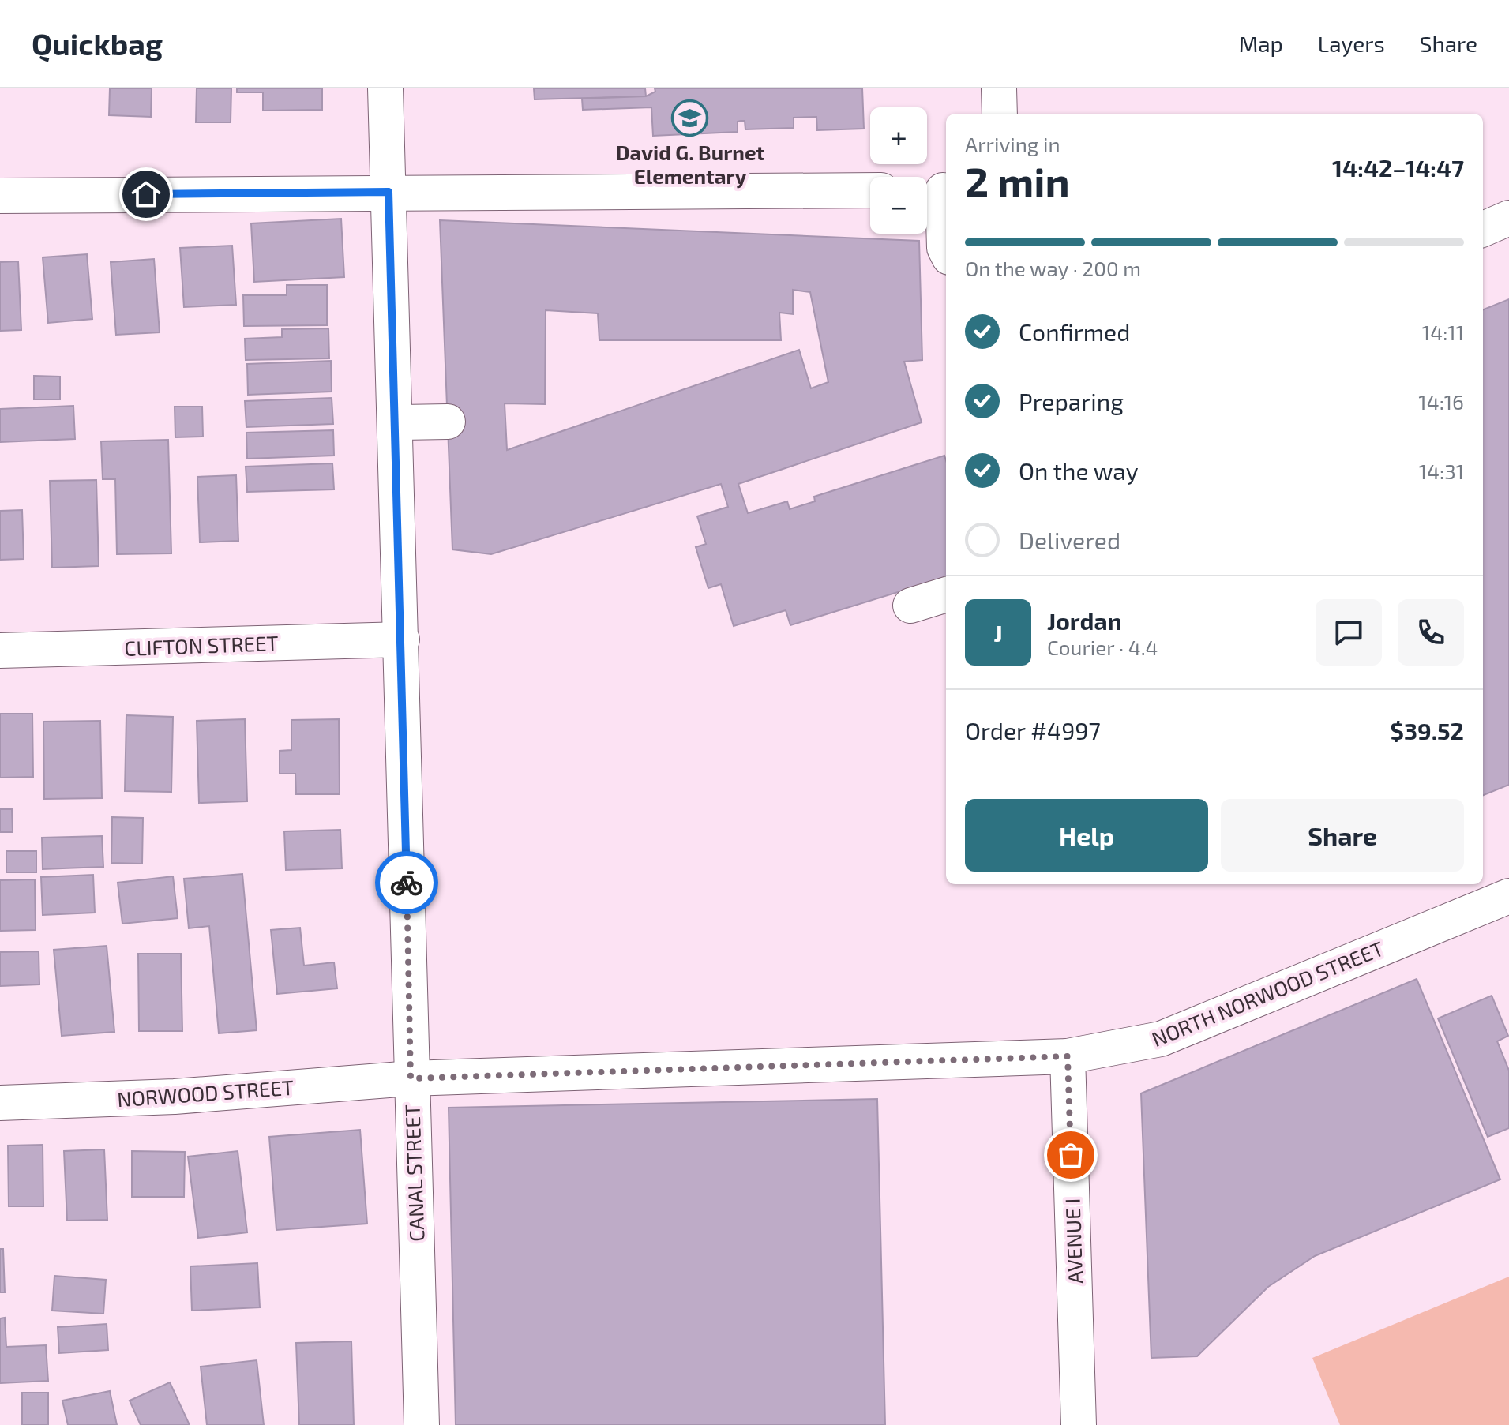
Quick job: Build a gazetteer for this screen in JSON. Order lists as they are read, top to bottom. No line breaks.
{"streets":{"street":["CLIFTON STREET","NORTH NORWOOD STREET","NORWOOD STREET","CANAL STREET","AVENUE I"]},"crossings":[["CLIFTON STREET","CANAL STREET"],["NORTH NORWOOD STREET","NORWOOD STREET"],["NORTH NORWOOD STREET","CANAL STREET"],["NORTH NORWOOD STREET","AVENUE I"],["NORWOOD STREET","CANAL STREET"]],"places":{"school or university":["David G. Burnet Elementary"]},"page":{"header":"Quickbag","nav":["Map","Layers","Share"],"map_buttons":["+","−"],"heading":["2 min","Arriving in","14:42–14:47"],"panel":["Jordan","Courier · 4.4","Order #4997","$39.52"],"bar":"On the way · 200 m","list":[["Confirmed","14:11"],["Preparing","14:16"],["On the way","14:31"],"Delivered"],"round":"J","buttons":["Help","Share"]}}
